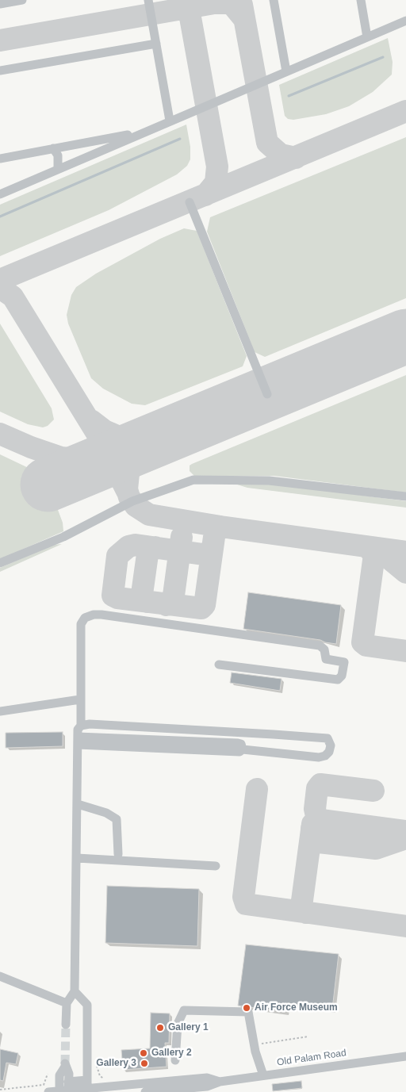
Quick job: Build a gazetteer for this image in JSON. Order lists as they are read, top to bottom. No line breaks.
{"streets":{"street":["Old Palam Road"]},"places":["Air Force Museum","Gallery 1","Gallery 2","Gallery 3"]}
